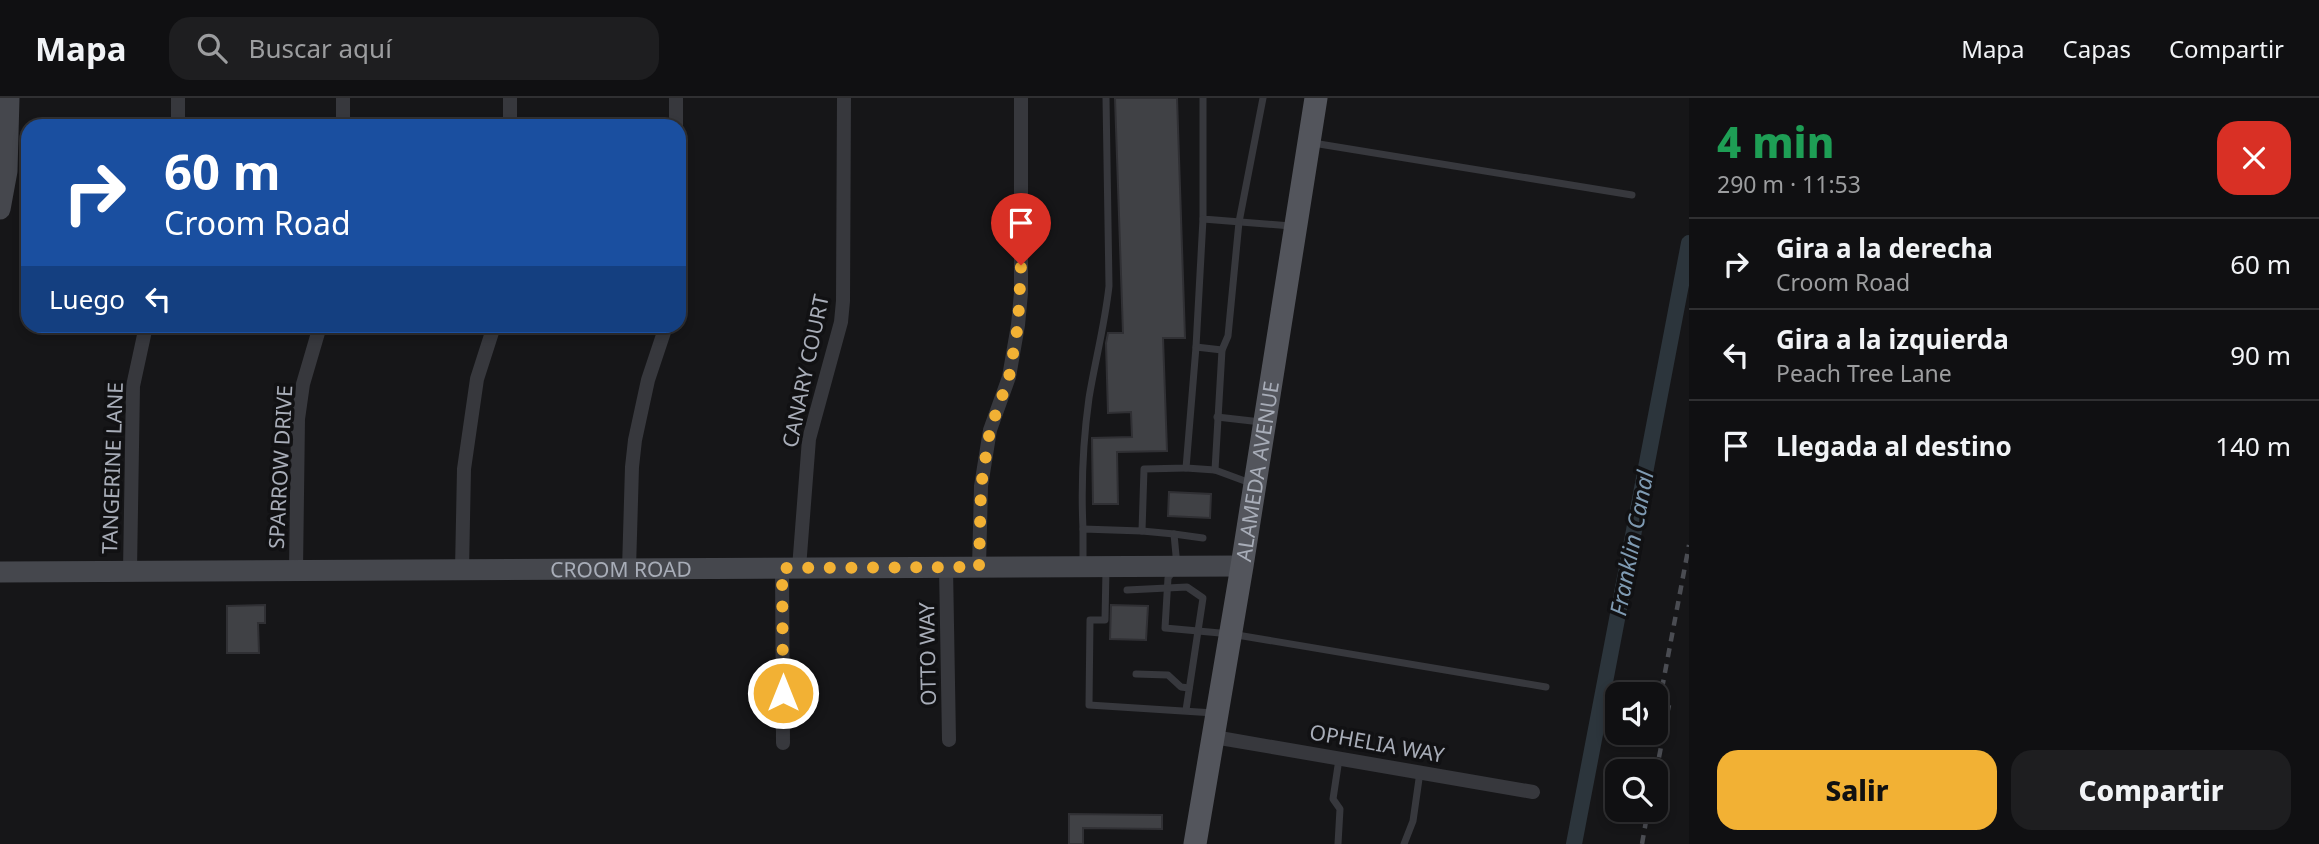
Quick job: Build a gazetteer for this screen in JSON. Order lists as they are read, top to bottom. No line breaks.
{"streets":{"main road":["ALAMEDA AVENUE"],"street":["CANARY COURT","SPARROW DRIVE","TANGERINE LANE","CROOM ROAD","OTTO WAY","OPHELIA WAY"]},"crossings":[["CANARY COURT","CROOM ROAD"],["SPARROW DRIVE","CROOM ROAD"],["TANGERINE LANE","CROOM ROAD"],["ALAMEDA AVENUE","CROOM ROAD"],["ALAMEDA AVENUE","OPHELIA WAY"],["CROOM ROAD","OTTO WAY"]],"water":["Franklin Canal"],"page":{"header":"Mapa","search":"Buscar aquí","nav":["Mapa","Capas","Compartir"],"heading":["4 min","290 m · 11:53"],"turn":["60 m","Croom Road"],"list":[{"name":"Gira a la derecha","note":"Croom Road","value":"60 m"},{"name":"Gira a la izquierda","note":"Peach Tree Lane","value":"90 m"},{"name":"Llegada al destino","value":"140 m"}],"then":"Luego","buttons":["Salir","Compartir"]}}
